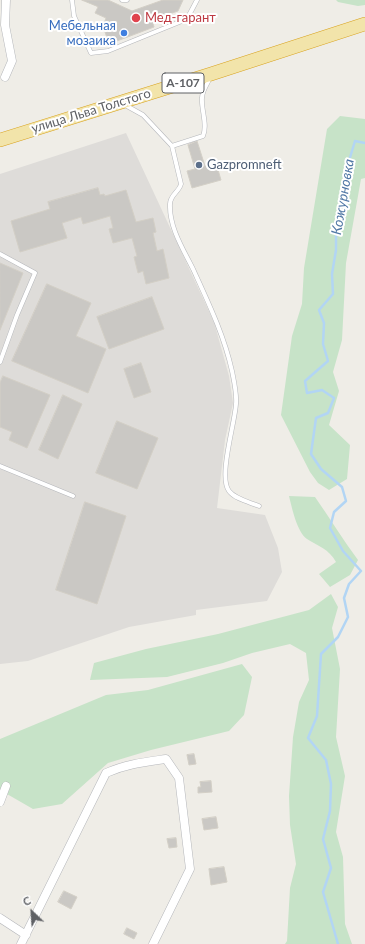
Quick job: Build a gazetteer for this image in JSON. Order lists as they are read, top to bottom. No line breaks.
{"streets":{"highway":["А-107","улица Льва Толстого"]},"water":["Кожурновка"],"places":["Мед-гарант","Мебельная мозаика","Gazpromneft"],"north":"top left"}
